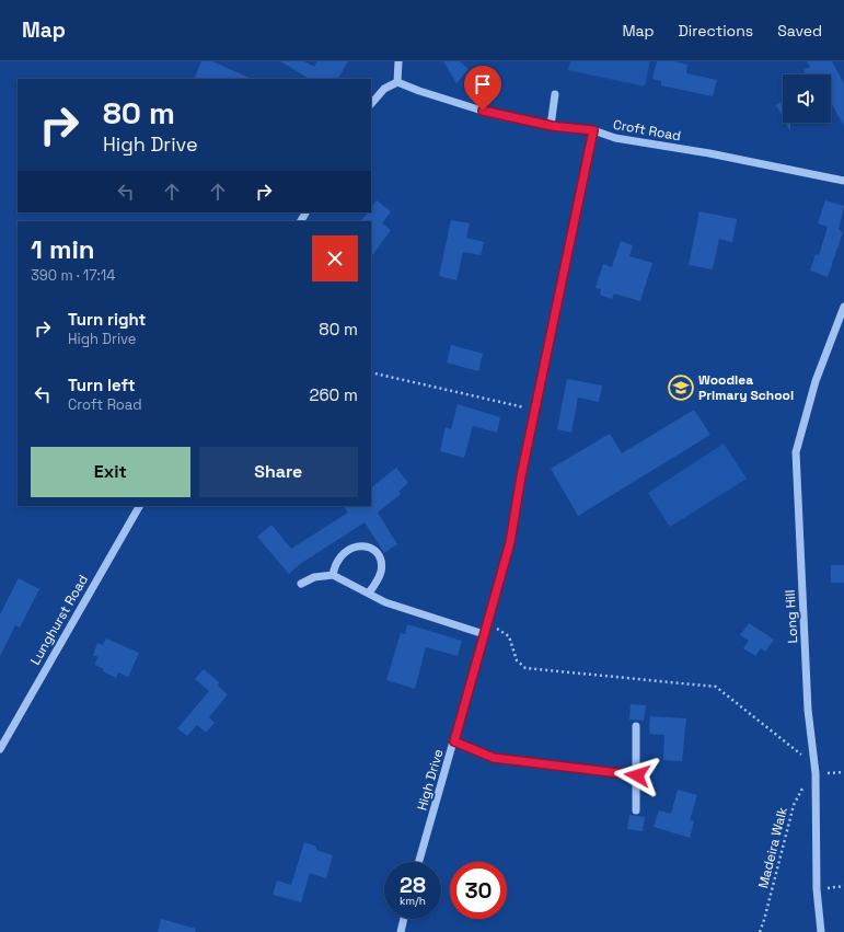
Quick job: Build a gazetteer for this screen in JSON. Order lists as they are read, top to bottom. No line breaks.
{"streets":{"street":["Croft Road","Long Hill","Lunghurst Road","High Drive"],"path":["Madeira Walk"]},"crossings":[["Croft Road","High Drive"],["Long Hill","Madeira Walk"]],"places":{"school or university":["Woodlea Primary School"]},"page":{"header":"Map","nav":["Map","Directions","Saved"],"turn":["80 m","High Drive"],"heading":["1 min","390 m · 17:14"],"list":[{"name":"Turn right","note":"High Drive","value":"80 m"},{"name":"Turn left","note":"Croft Road","value":"260 m"}],"buttons":["Exit","Share"],"speed":"28 km/h","limit":"30"}}
